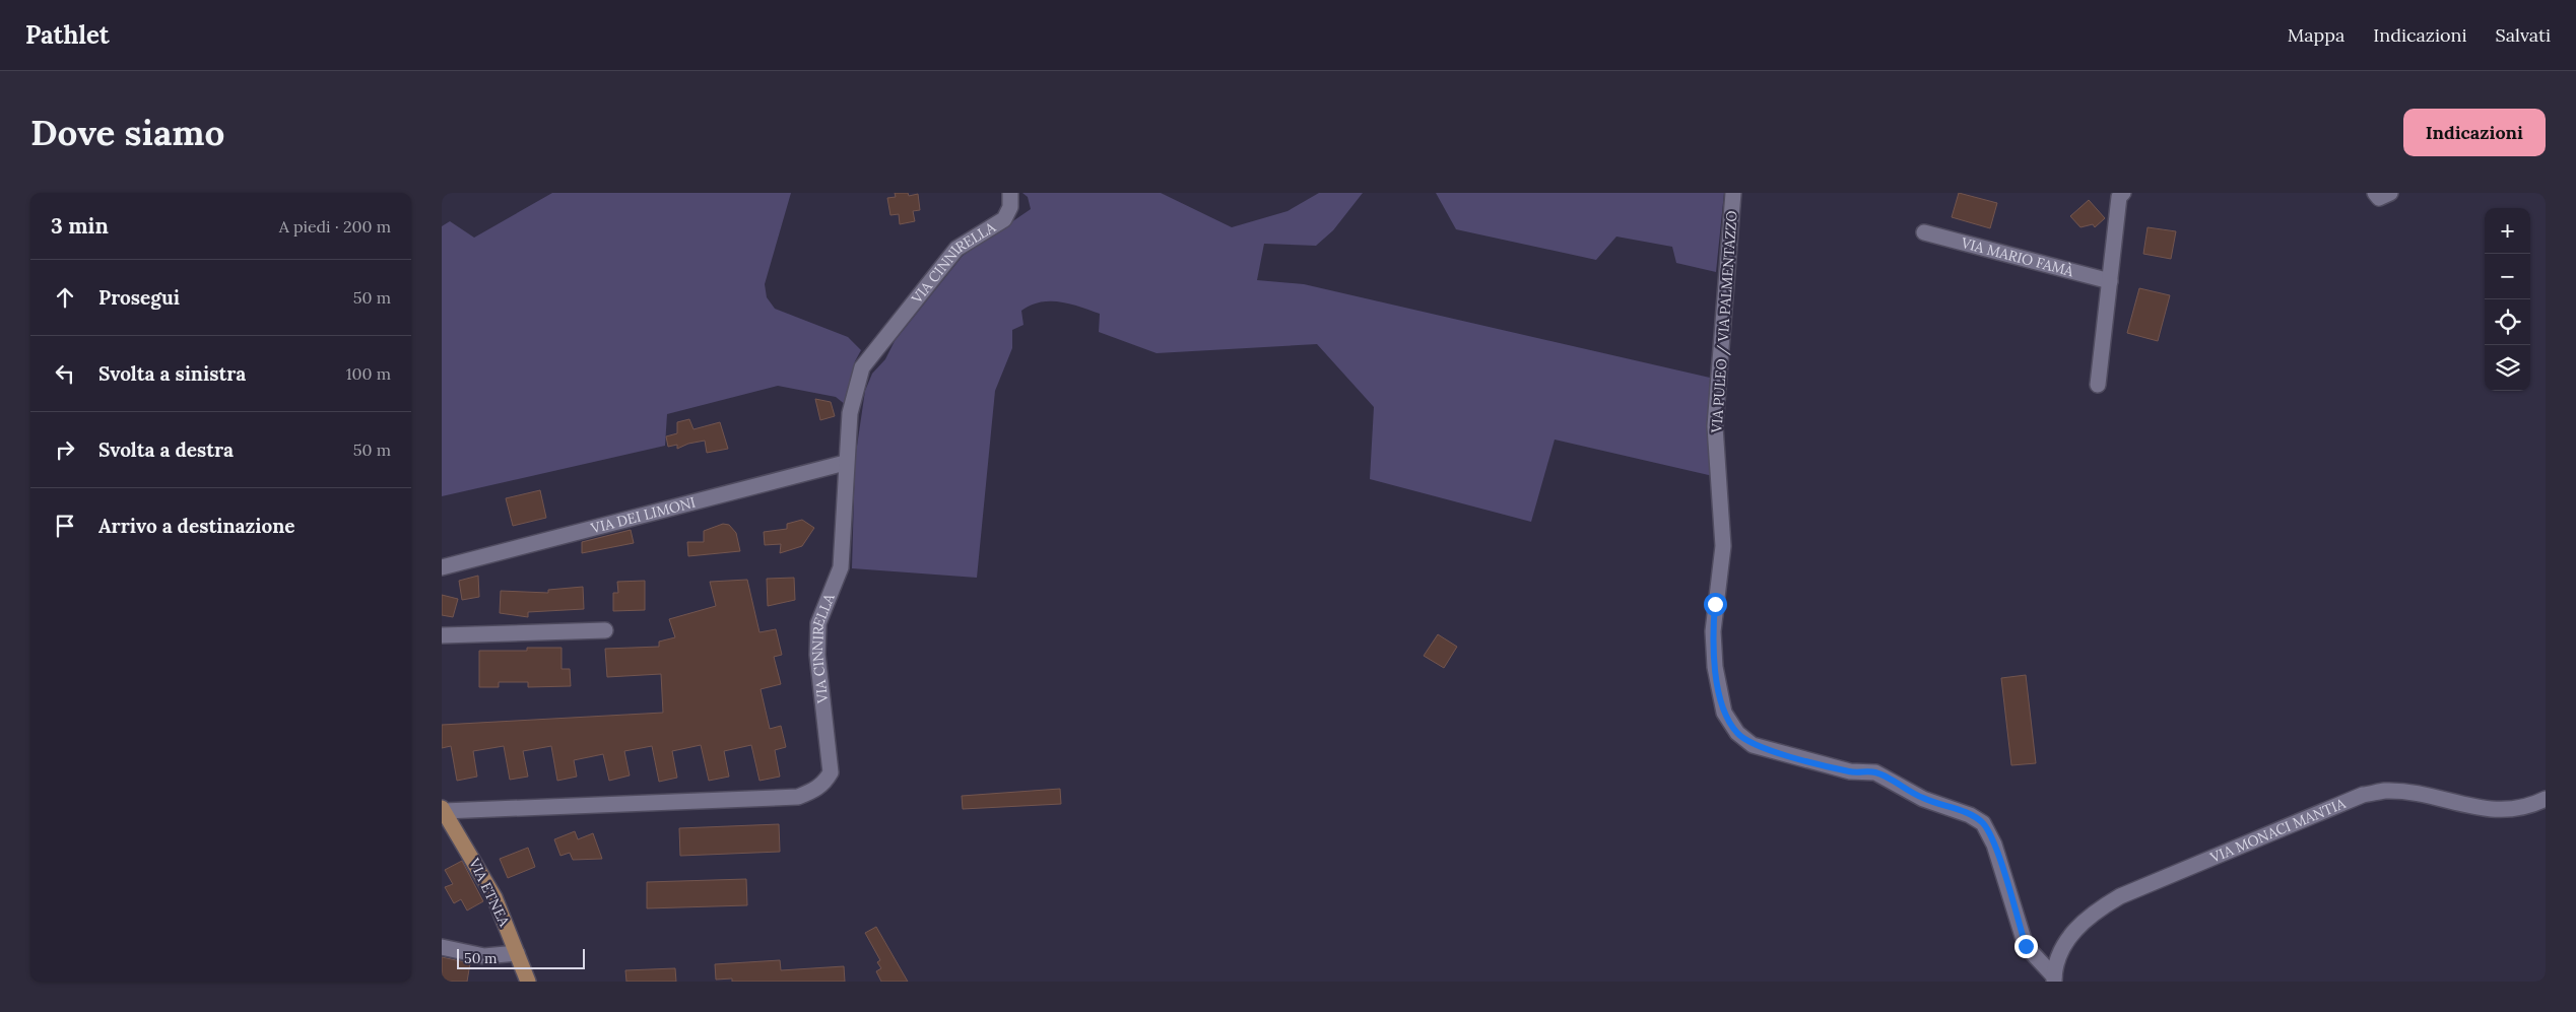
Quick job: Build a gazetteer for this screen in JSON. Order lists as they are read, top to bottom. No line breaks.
{"streets":{"main road":["VIA ETNEA"],"street":["VIA MARIO FAMÀ","VIA CINNIRELLA","VIA PULEO / VIA PALMENTAZZO","VIA DEI LIMONI","VIA MONACI MANTIA"]},"crossings":[["VIA CINNIRELLA","VIA DEI LIMONI"],["VIA CINNIRELLA","VIA ETNEA"],["VIA PULEO / VIA PALMENTAZZO","VIA MONACI MANTIA"]],"scale_bar":"50 m","page":{"header":"Pathlet","nav":["Mappa","Indicazioni","Salvati"],"buttons":"Indicazioni","title":"Dove siamo","heading":["3 min","A piedi · 200 m"],"map_buttons":["+","−"],"list":[["Prosegui","50 m"],["Svolta a sinistra","100 m"],["Svolta a destra","50 m"],"Arrivo a destinazione"],"scale":"50 m"}}
